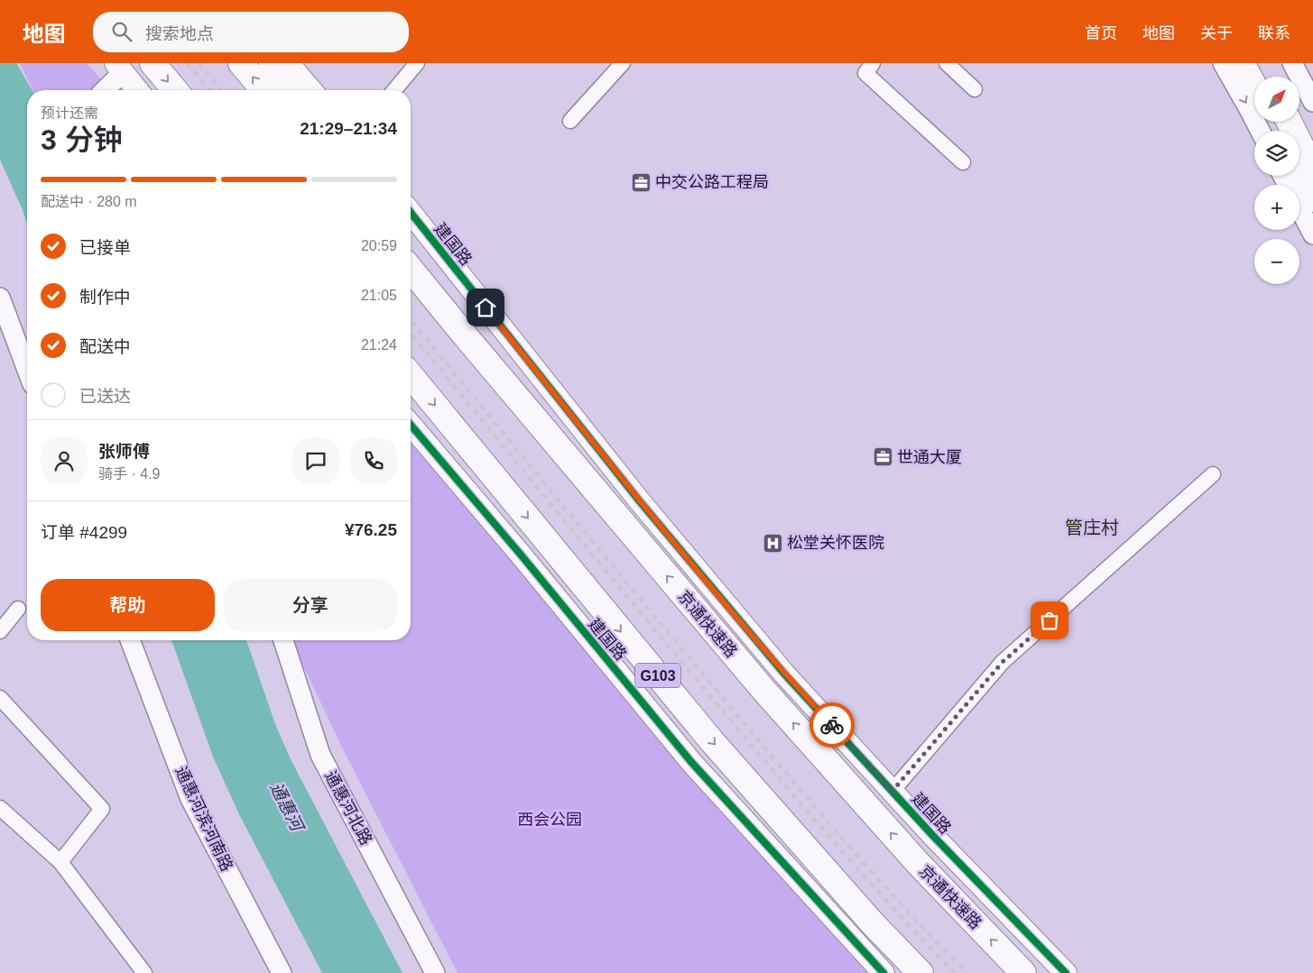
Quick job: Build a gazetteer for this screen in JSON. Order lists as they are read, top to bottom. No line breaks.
{"streets":{"highway":["京通快速路","G103"],"main road":["建国路"],"street":["通惠河北路","通惠河滨河南路"]},"districts":["管庄村"],"water":["通惠河"],"parks":["西会公园"],"places":{"office":["中交公路工程局","世通大厦"],"hospital":["松堂关怀医院"]},"north":"top right","page":{"header":"地图","search":"搜索地点","nav":["首页","地图","关于","联系"],"map_buttons":["+","−"],"heading":["3 分钟","预计还需","21:29–21:34"],"panel":["张师傅","骑手 · 4.9","订单 #4299","¥76.25"],"bar":"配送中 · 280 m","list":[["已接单","20:59"],["制作中","21:05"],["配送中","21:24"],"已送达"],"buttons":["帮助","分享"]}}
